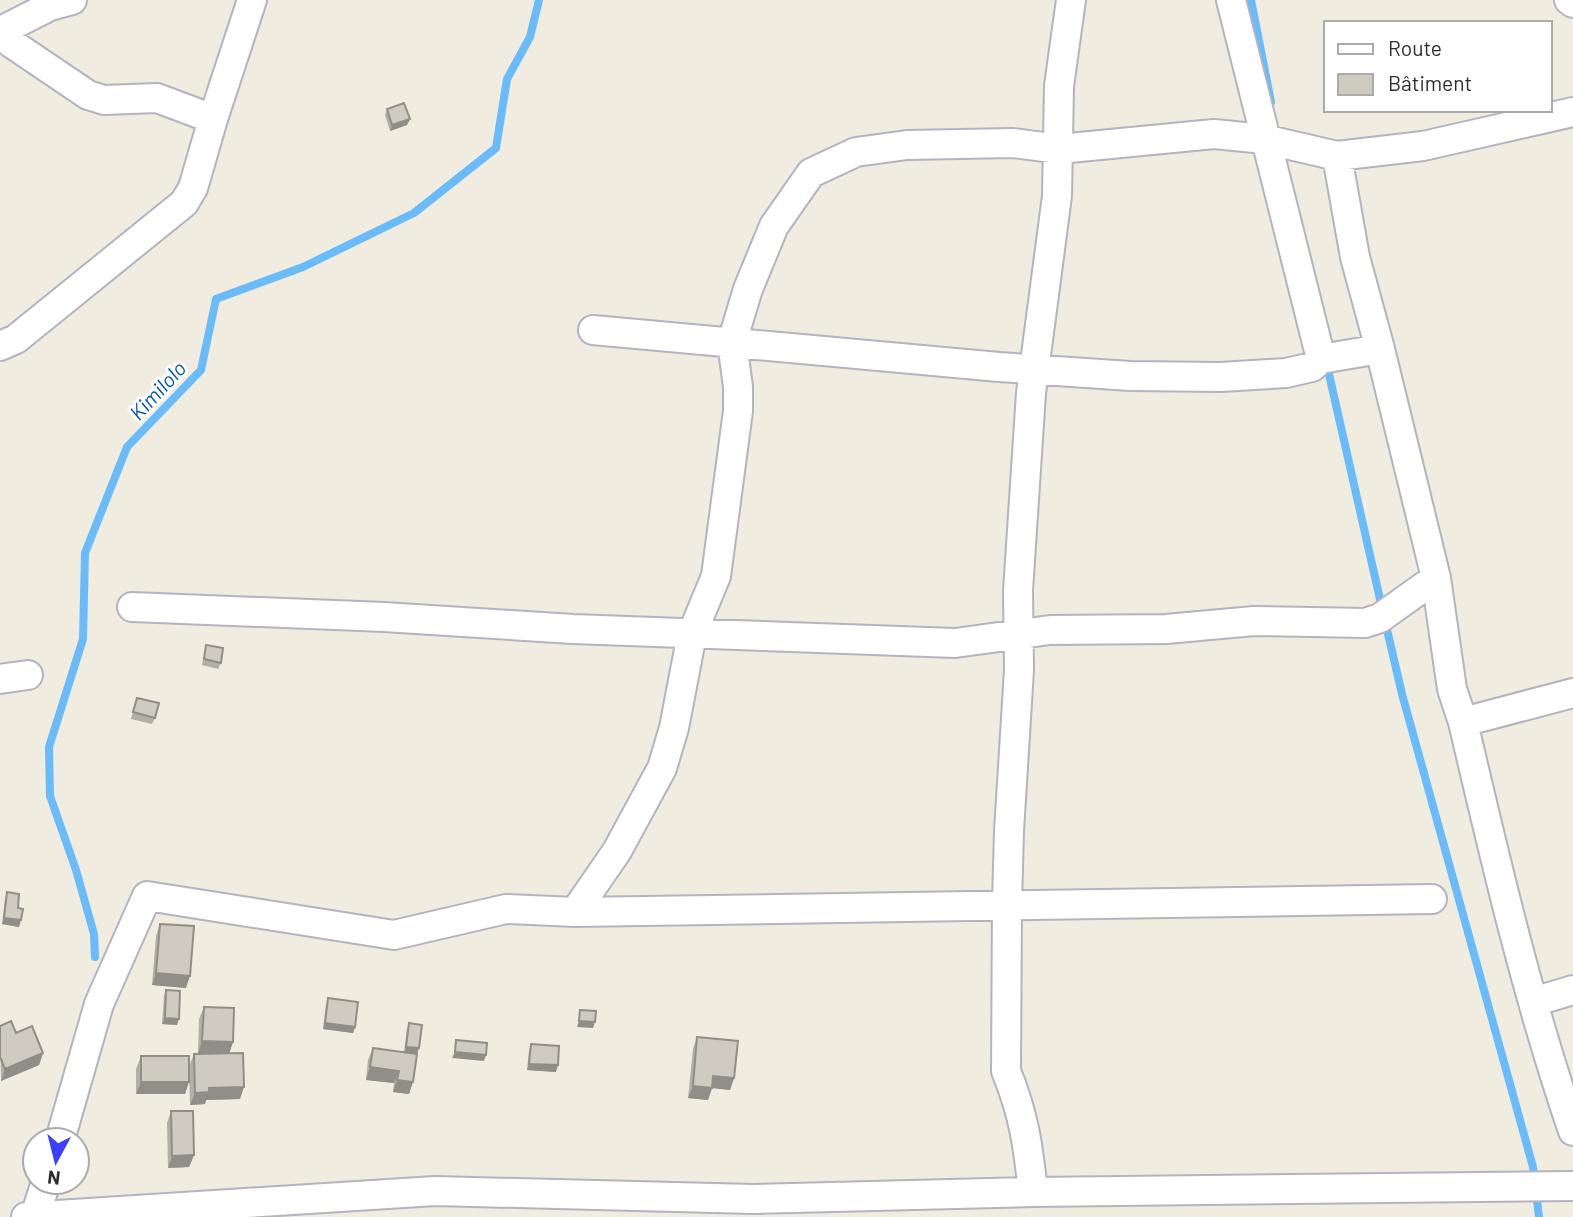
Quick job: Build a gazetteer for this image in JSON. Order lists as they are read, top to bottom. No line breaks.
{"water":["Kimilolo"],"legend":["Route","Bâtiment"],"north":"bottom"}
